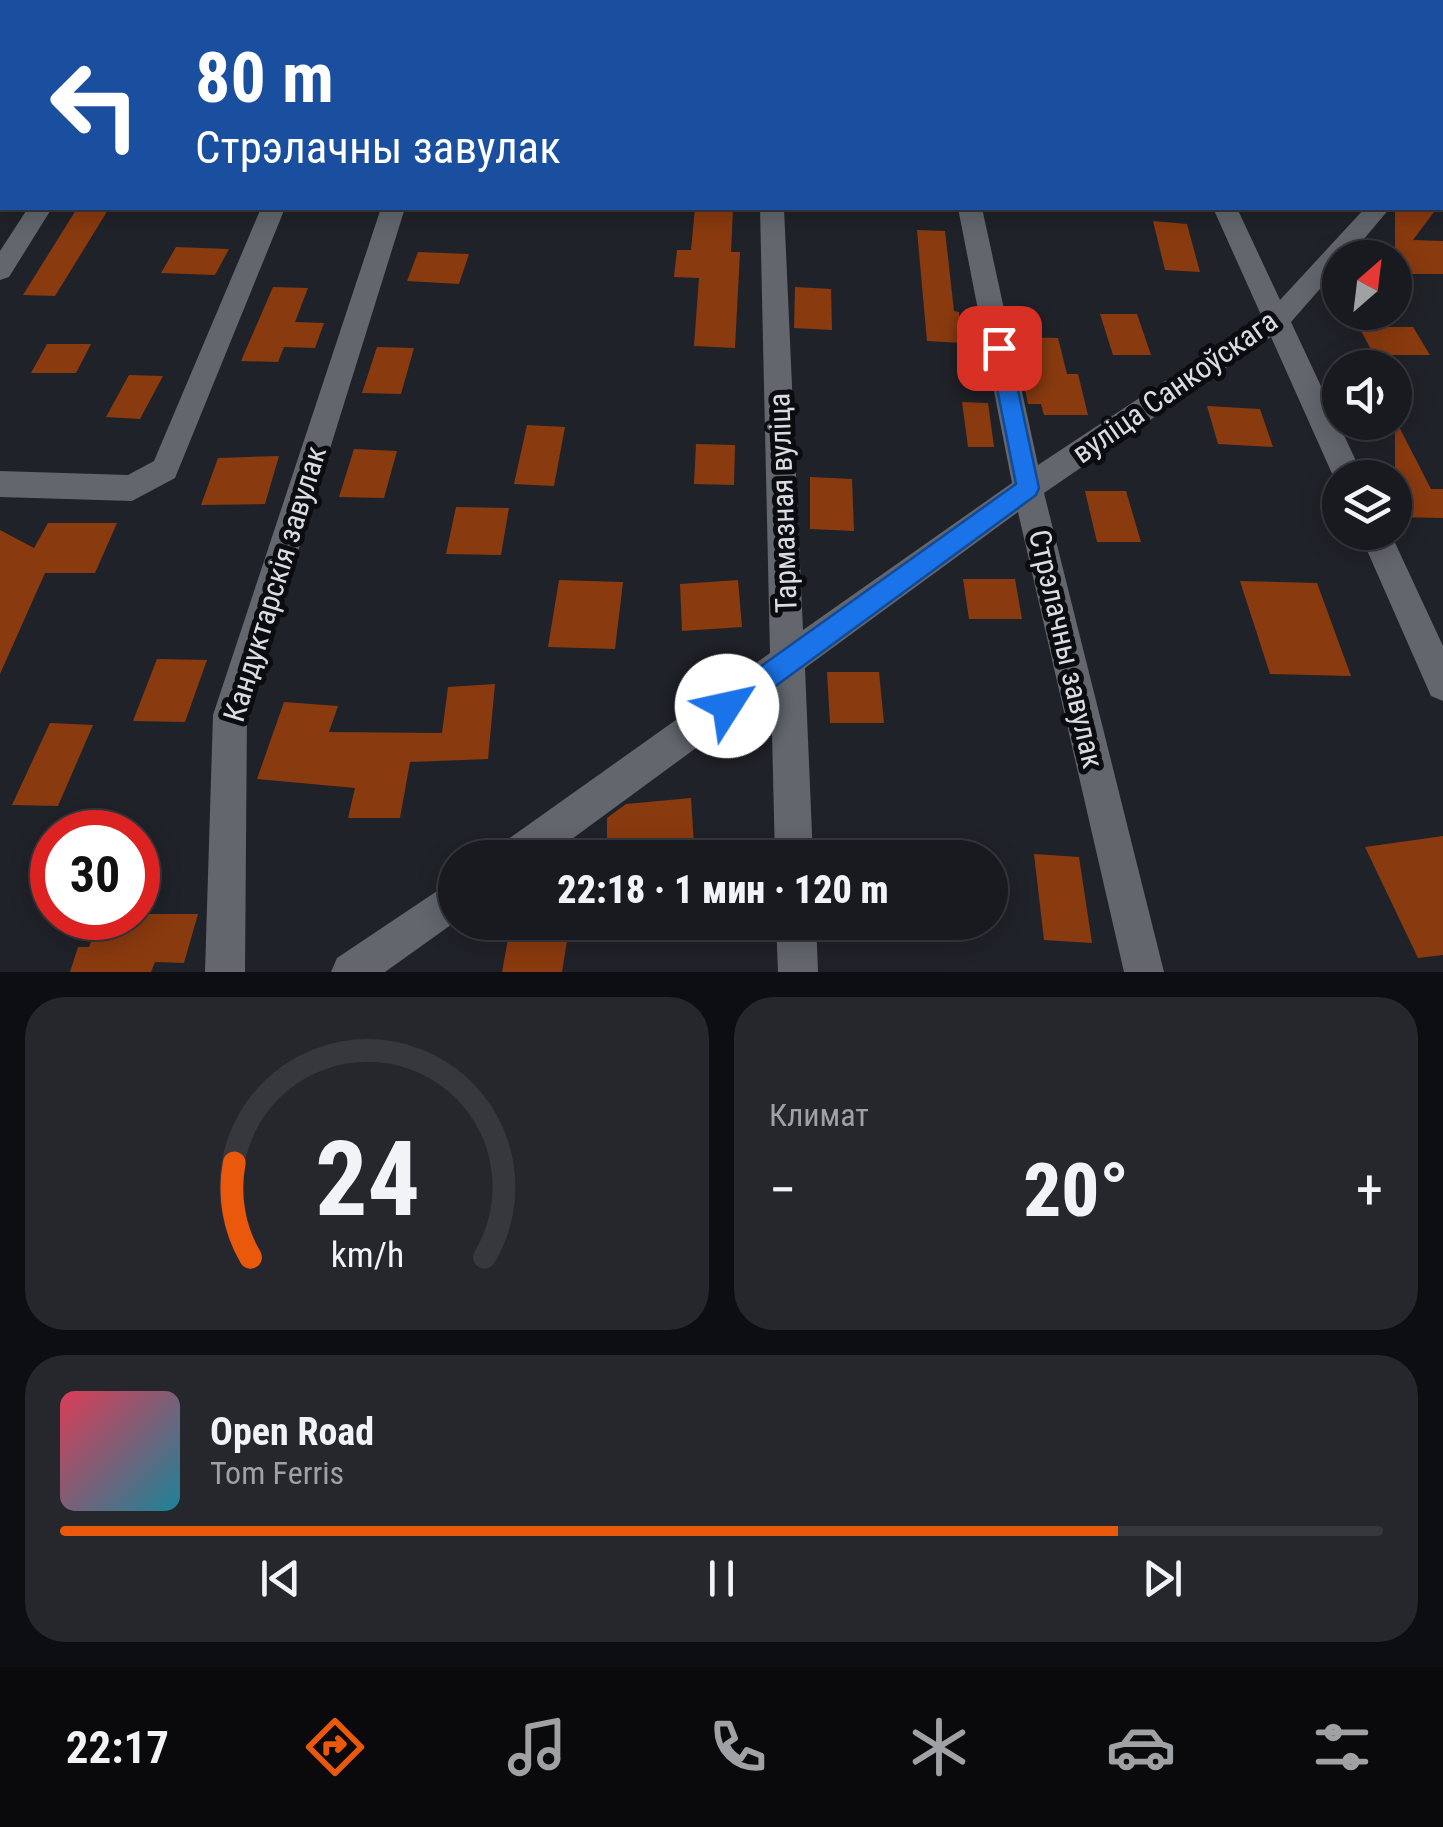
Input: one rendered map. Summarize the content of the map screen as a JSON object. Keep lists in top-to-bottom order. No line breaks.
{"streets":{"street":["вуліца Санкоўскага","Тармазная вуліца","Кандуктарскія завулак","Стрэлачны завулак"]},"crossings":[["вуліца Санкоўскага","Тармазная вуліца"],["вуліца Санкоўскага","Стрэлачны завулак"]],"north":"top right","page":{"turn":["80 m","Стрэлачны завулак"],"limit":"30","trip":"22:18 · 1 мин · 120 m","tile":"Климат","heat":["−","20°","+"],"song":["Open Road","Tom Ferris"],"tabs":"22:17","gauge":["24","km/h"]}}
